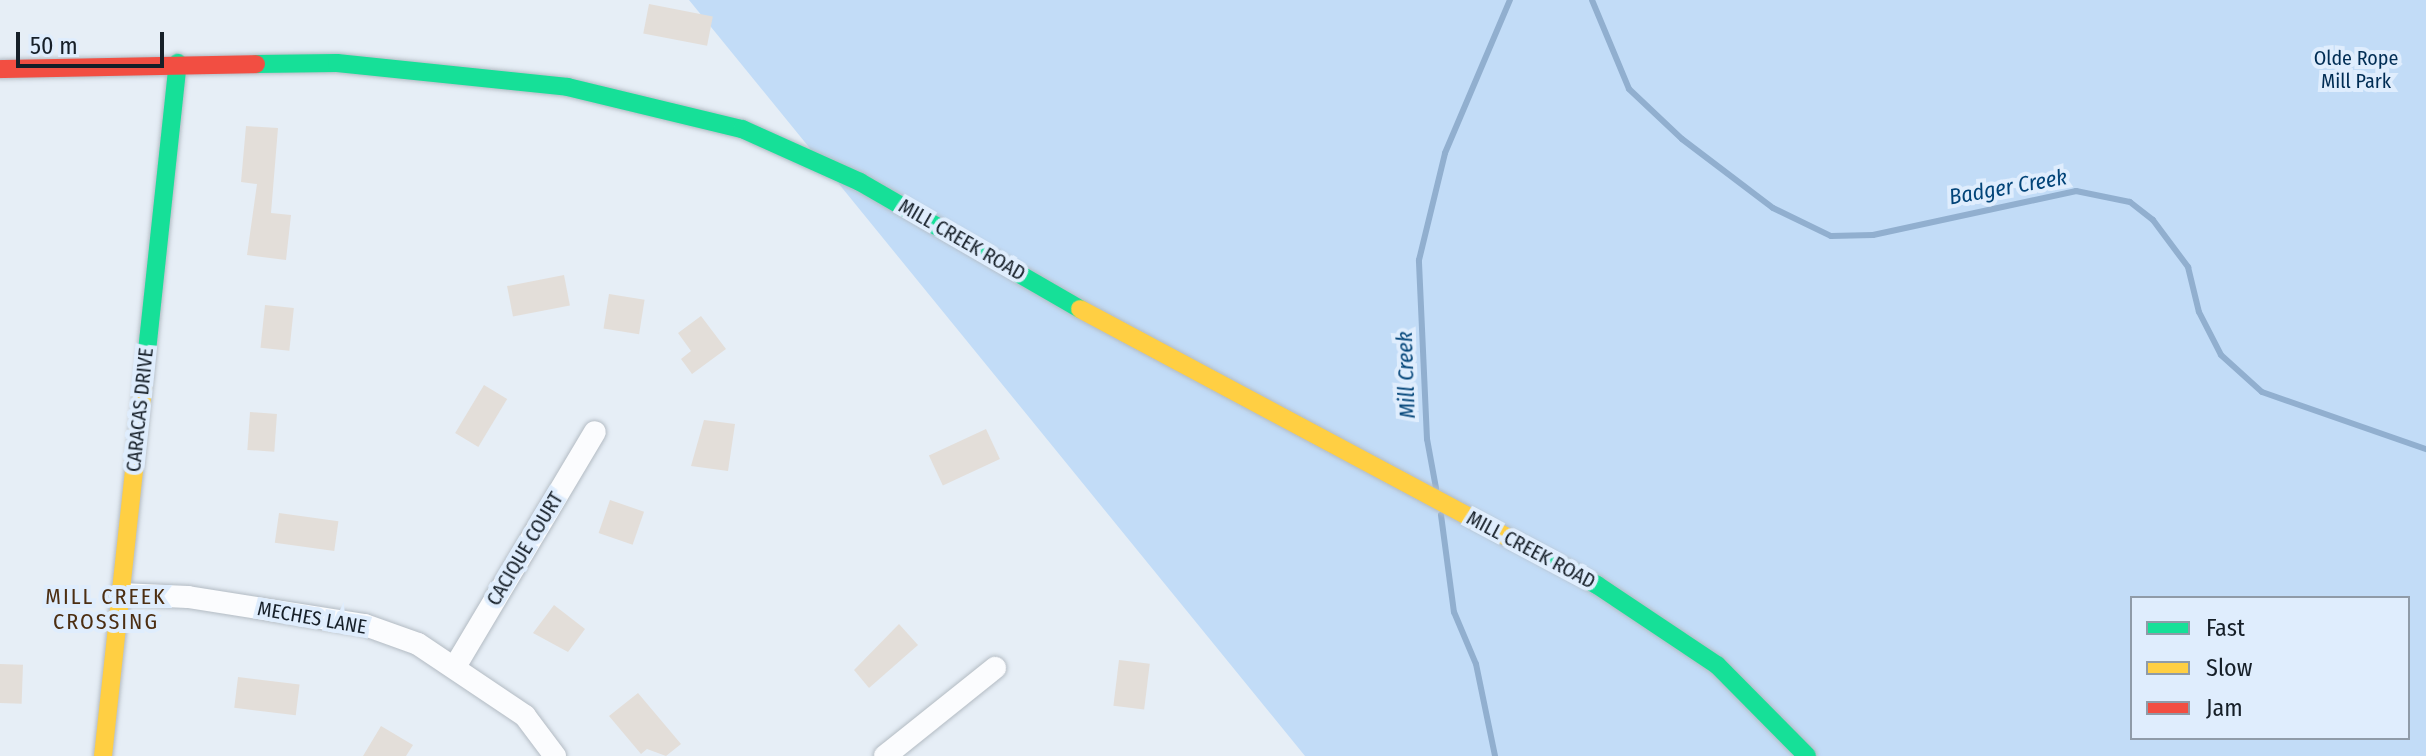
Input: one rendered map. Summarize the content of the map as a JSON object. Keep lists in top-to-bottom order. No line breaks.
{"streets":{"street":["MILL CREEK ROAD","CARACAS DRIVE","CACIQUE COURT","MECHES LANE"]},"crossings":[["MILL CREEK ROAD","CARACAS DRIVE"],["CARACAS DRIVE","MECHES LANE"],["CACIQUE COURT","MECHES LANE"]],"districts":["MILL CREEK CROSSING"],"water":["Badger Creek","Mill Creek"],"parks":["Olde Rope Mill Park"],"legend":["Fast","Slow","Jam"],"scale_bar":"50 m"}
